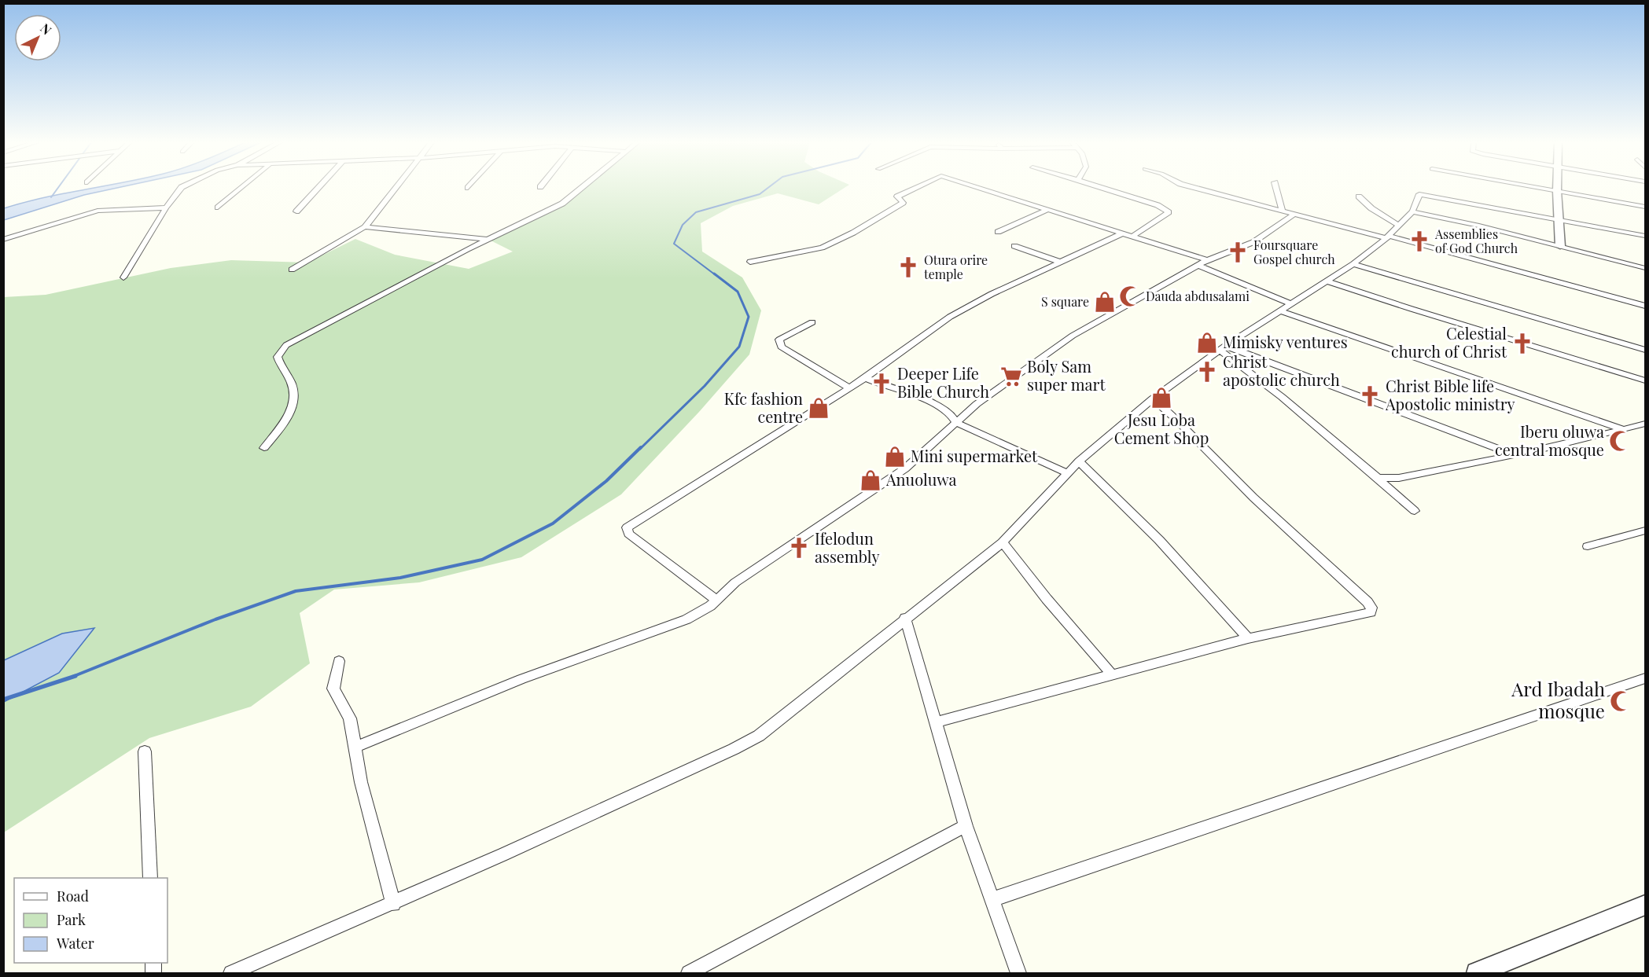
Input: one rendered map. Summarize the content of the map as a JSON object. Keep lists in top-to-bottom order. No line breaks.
{"places":{"church":["Assemblies of God Church","Foursquare Gospel church","Otura orire temple","Celestial church of Christ","Christ apostolic church","Deeper Life Bible Church","Christ Bible life Apostolic ministry","Ifelodun assembly"],"mosque":["Dauda abdusalami","Iberu oluwa central mosque","Ard Ibadah mosque"],"shop":["S square","Mimisky ventures","Jesu Loba Cement Shop","Kfc fashion centre","Mini supermarket","Anuoluwa"],"supermarket":["Boly Sam super mart"]},"legend":["Road","Park","Water"],"north":"top right"}
